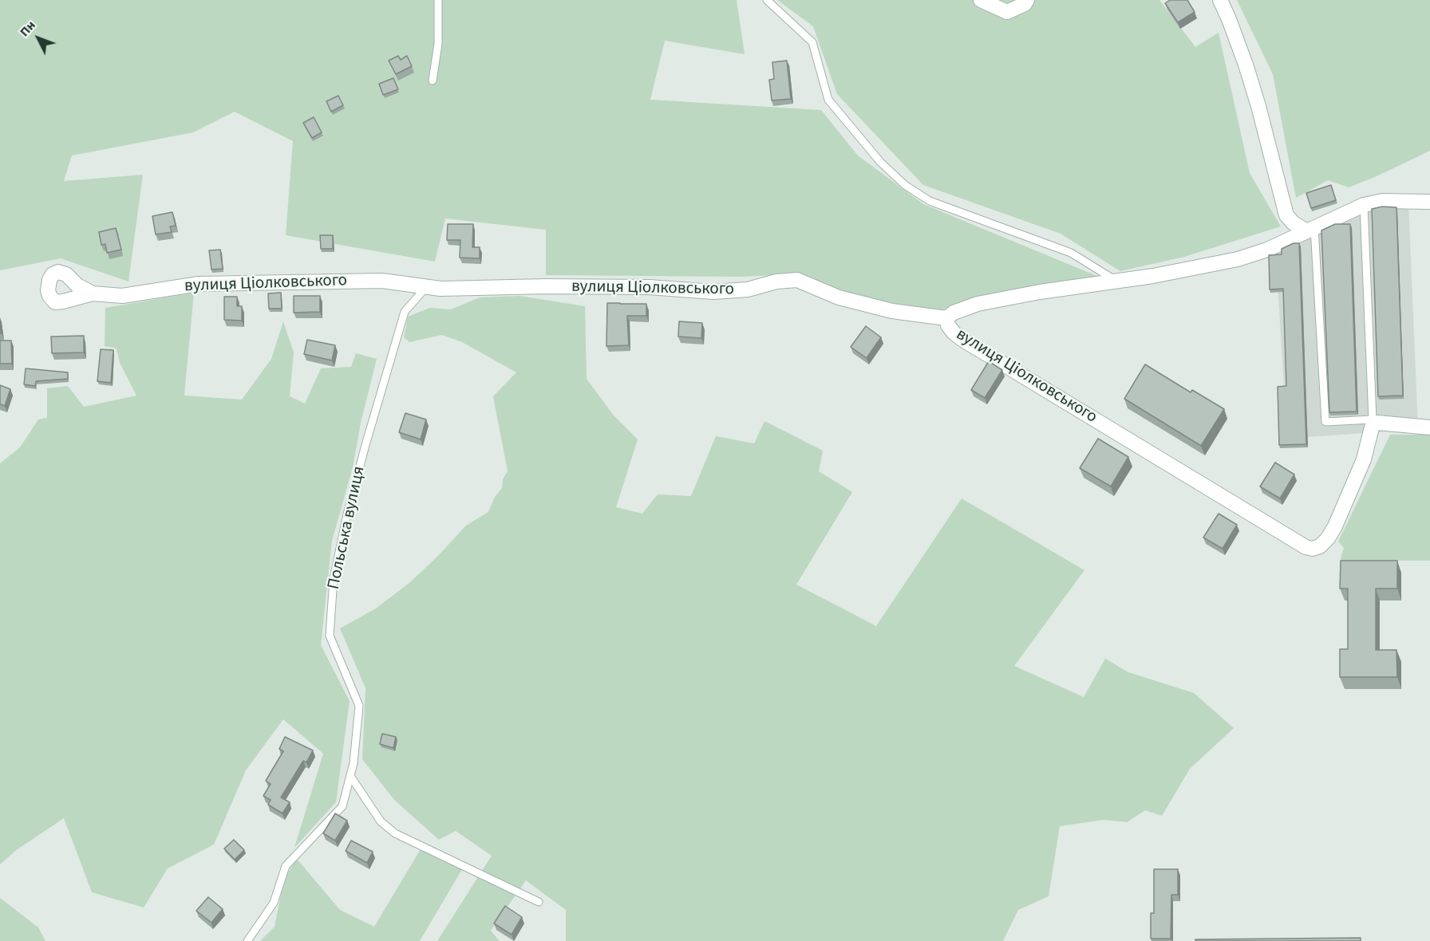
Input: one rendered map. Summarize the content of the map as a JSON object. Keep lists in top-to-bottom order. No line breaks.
{"streets":{"street":["вулиця Ціолковського"],"lane":["Польська вулиця"]},"crossings":[["вулиця Ціолковського","Польська вулиця"]],"north":"top left"}
